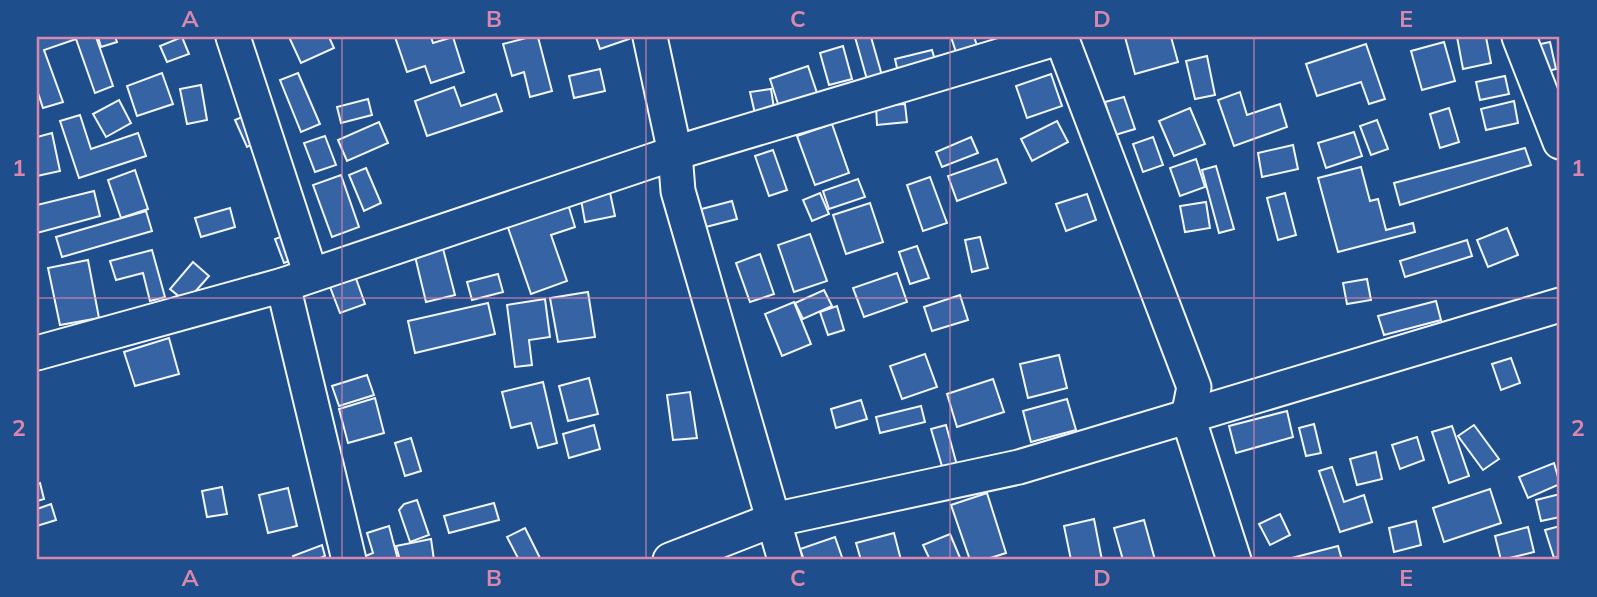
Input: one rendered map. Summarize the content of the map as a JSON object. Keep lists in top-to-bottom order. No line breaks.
{"grid":{"columns":["A","B","C","D","E"],"rows":["1","2"]}}
